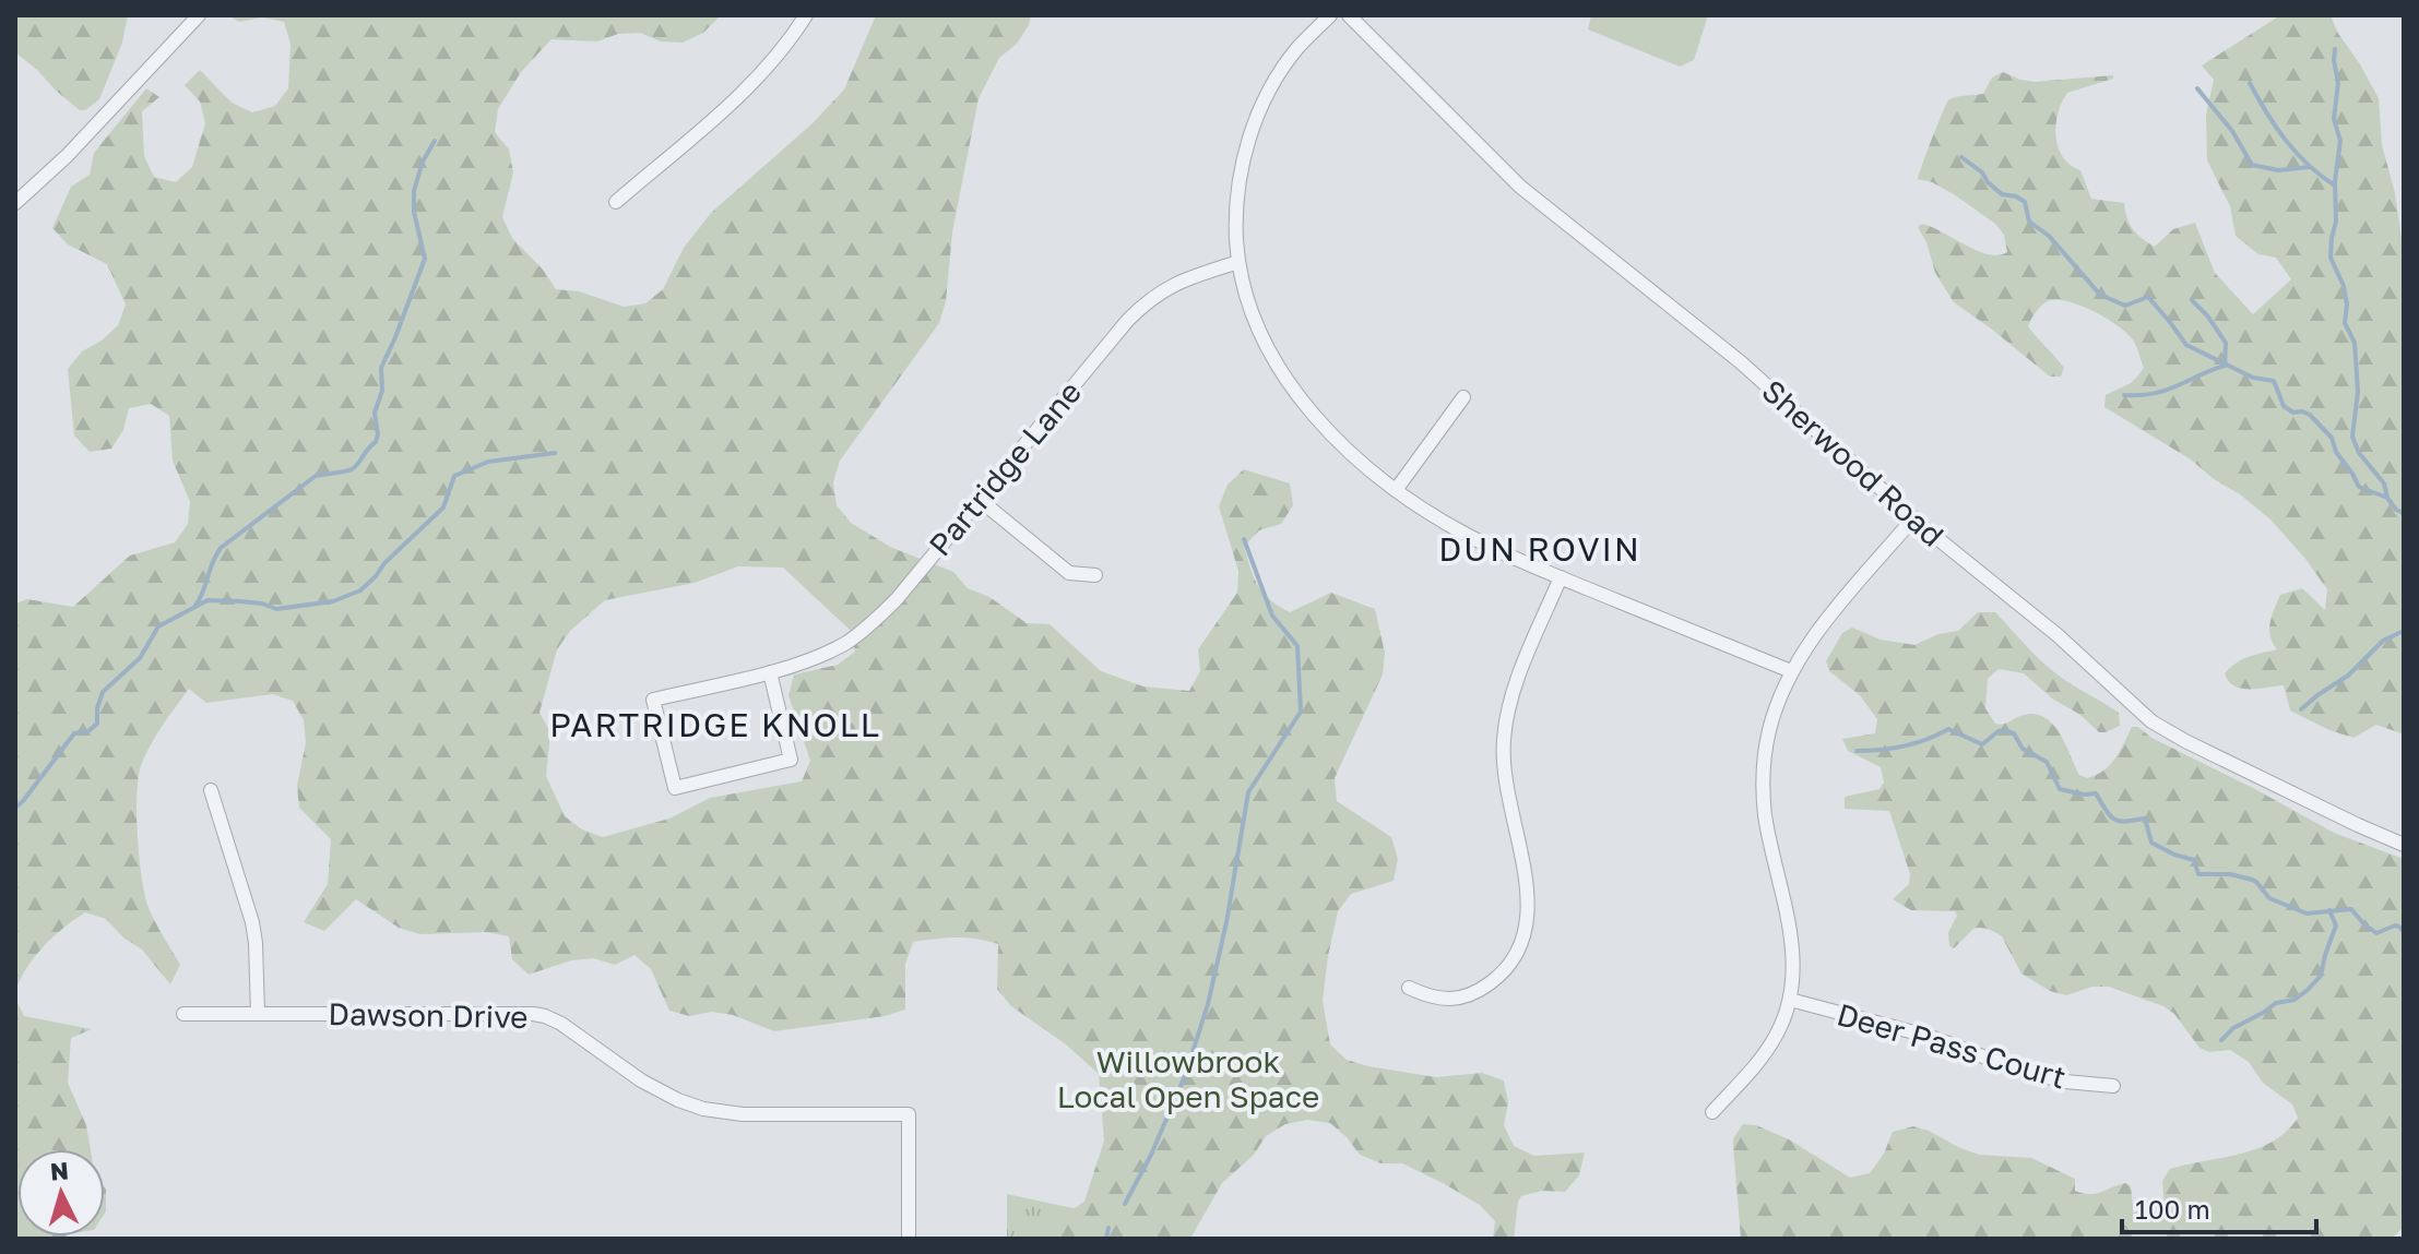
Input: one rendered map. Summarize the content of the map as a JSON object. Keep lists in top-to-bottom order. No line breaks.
{"streets":{"street":["Sherwood Road","Partridge Lane","Dawson Drive","Deer Pass Court"]},"districts":["DUN ROVIN","PARTRIDGE KNOLL"],"parks":["Willowbrook Local Open Space"],"scale_bar":"100 m","north":"top"}
